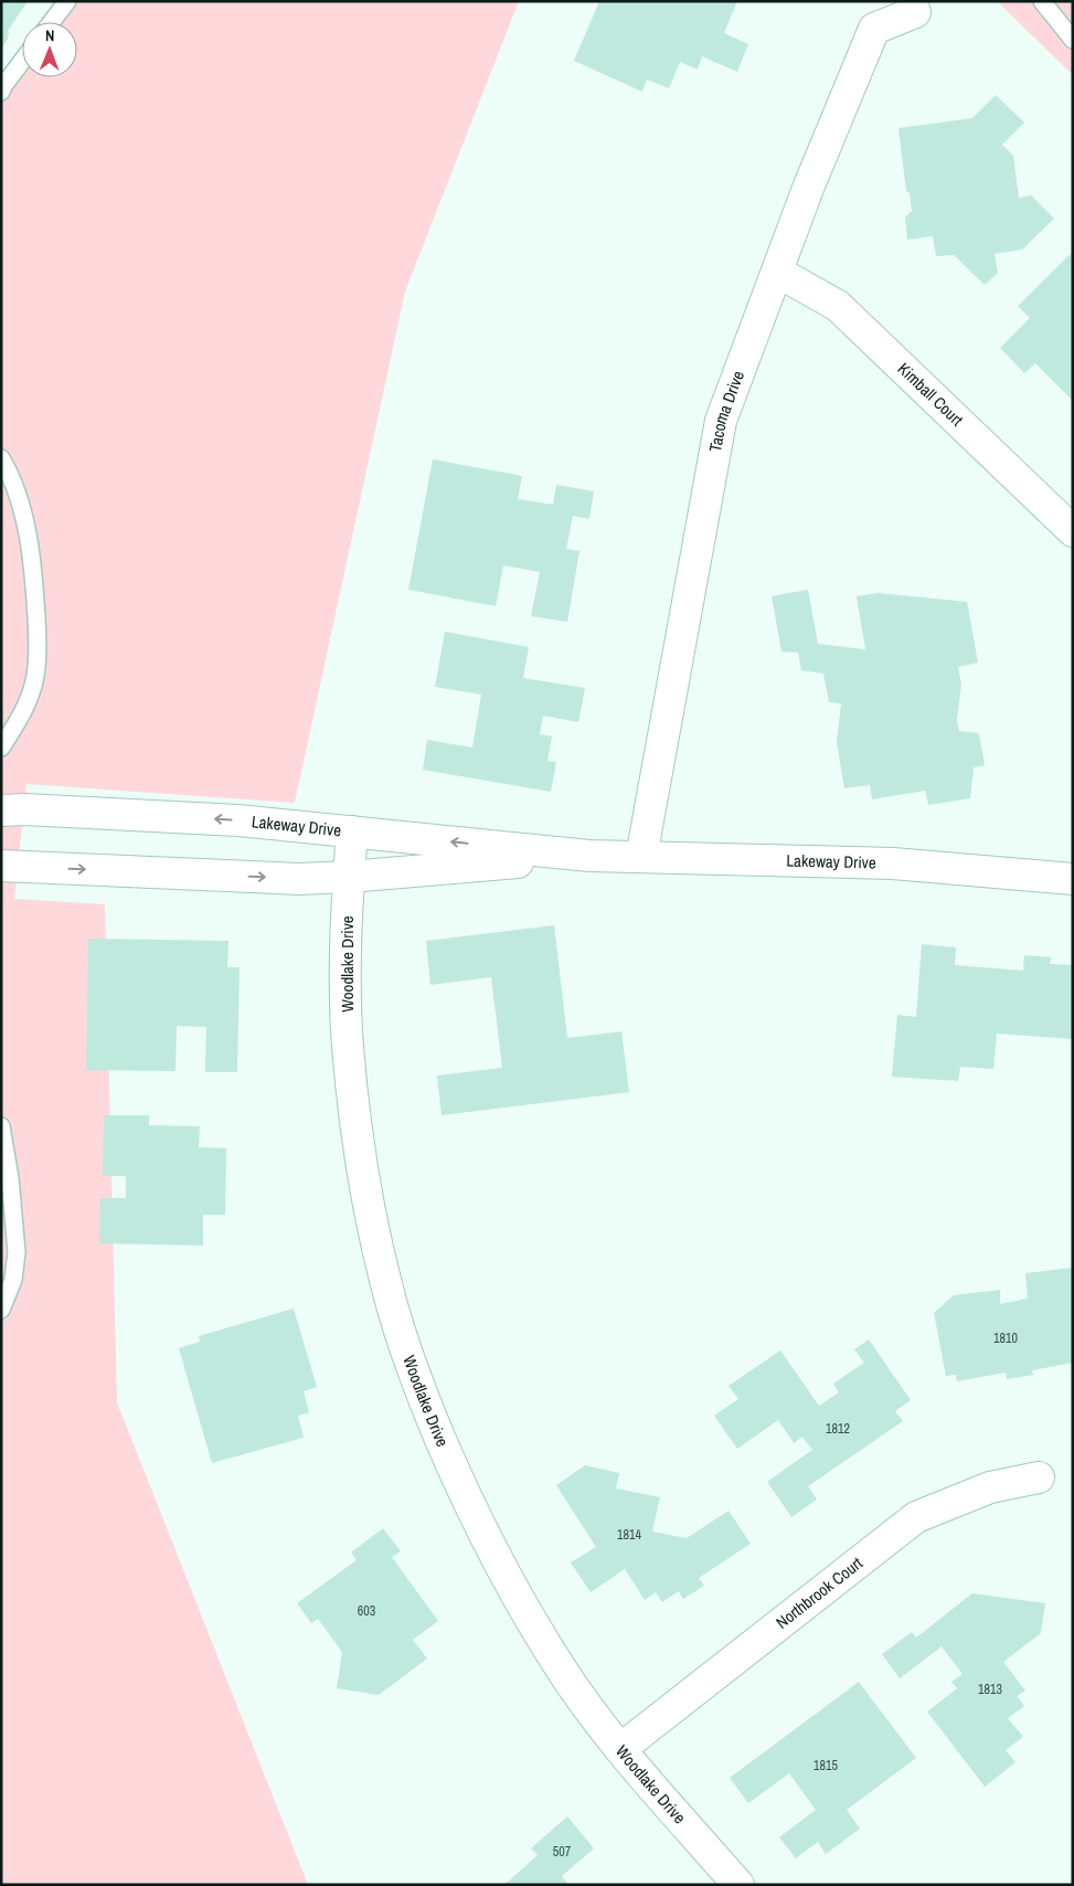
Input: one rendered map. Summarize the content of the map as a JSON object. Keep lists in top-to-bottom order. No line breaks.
{"streets":{"street":["Kimball Court","Tacoma Drive","Lakeway Drive","Woodlake Drive","Northbrook Court"]},"crossings":[["Kimball Court","Tacoma Drive"],["Tacoma Drive","Lakeway Drive"],["Lakeway Drive","Woodlake Drive"],["Woodlake Drive","Northbrook Court"]],"house_numbers":["1810","1812","1814","603","1813","1815","507"],"north":"top"}
